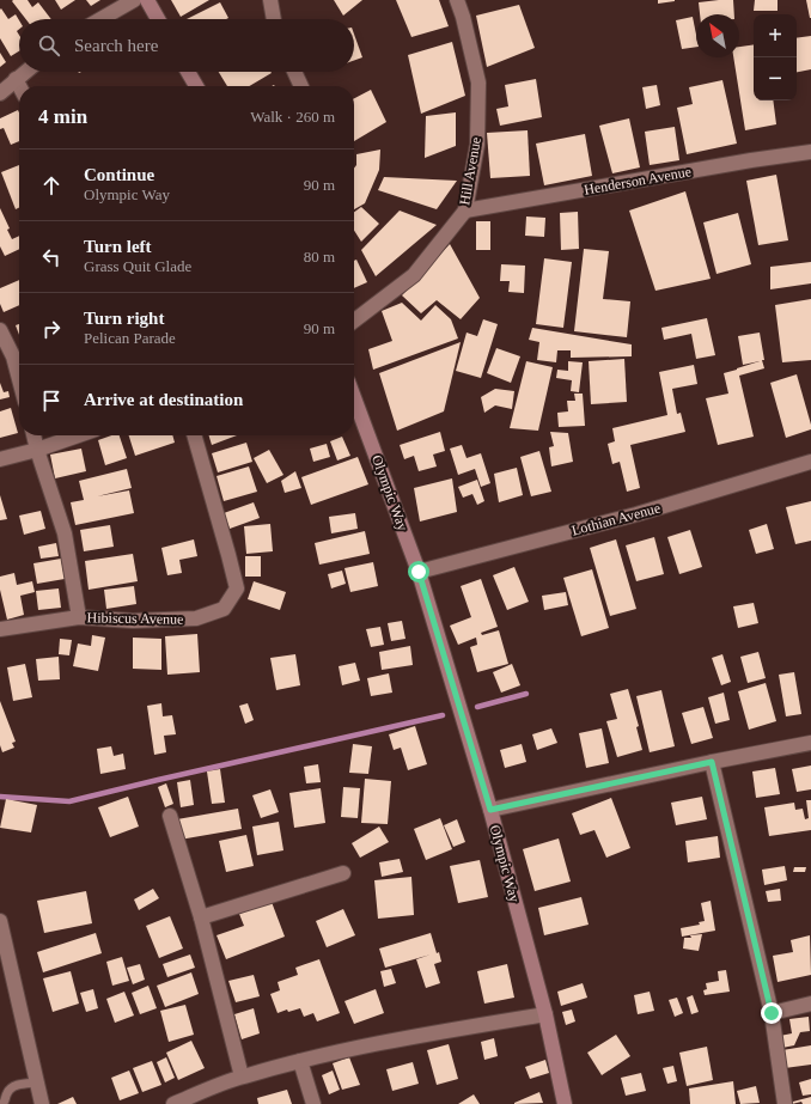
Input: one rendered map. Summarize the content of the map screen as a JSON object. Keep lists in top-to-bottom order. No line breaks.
{"streets":{"street":["Hill Avenue","Henderson Avenue","Olympic Way","Lothian Avenue","Hibiscus Avenue"]},"crossings":[["Hill Avenue","Henderson Avenue"],["Olympic Way","Lothian Avenue"]],"north":"top left","page":{"map_buttons":["+","−"],"search":"Search here","heading":["4 min","Walk · 260 m"],"list":[["Continue","Olympic Way","90 m"],["Turn left","Grass Quit Glade","80 m"],["Turn right","Pelican Parade","90 m"],"Arrive at destination"]}}
